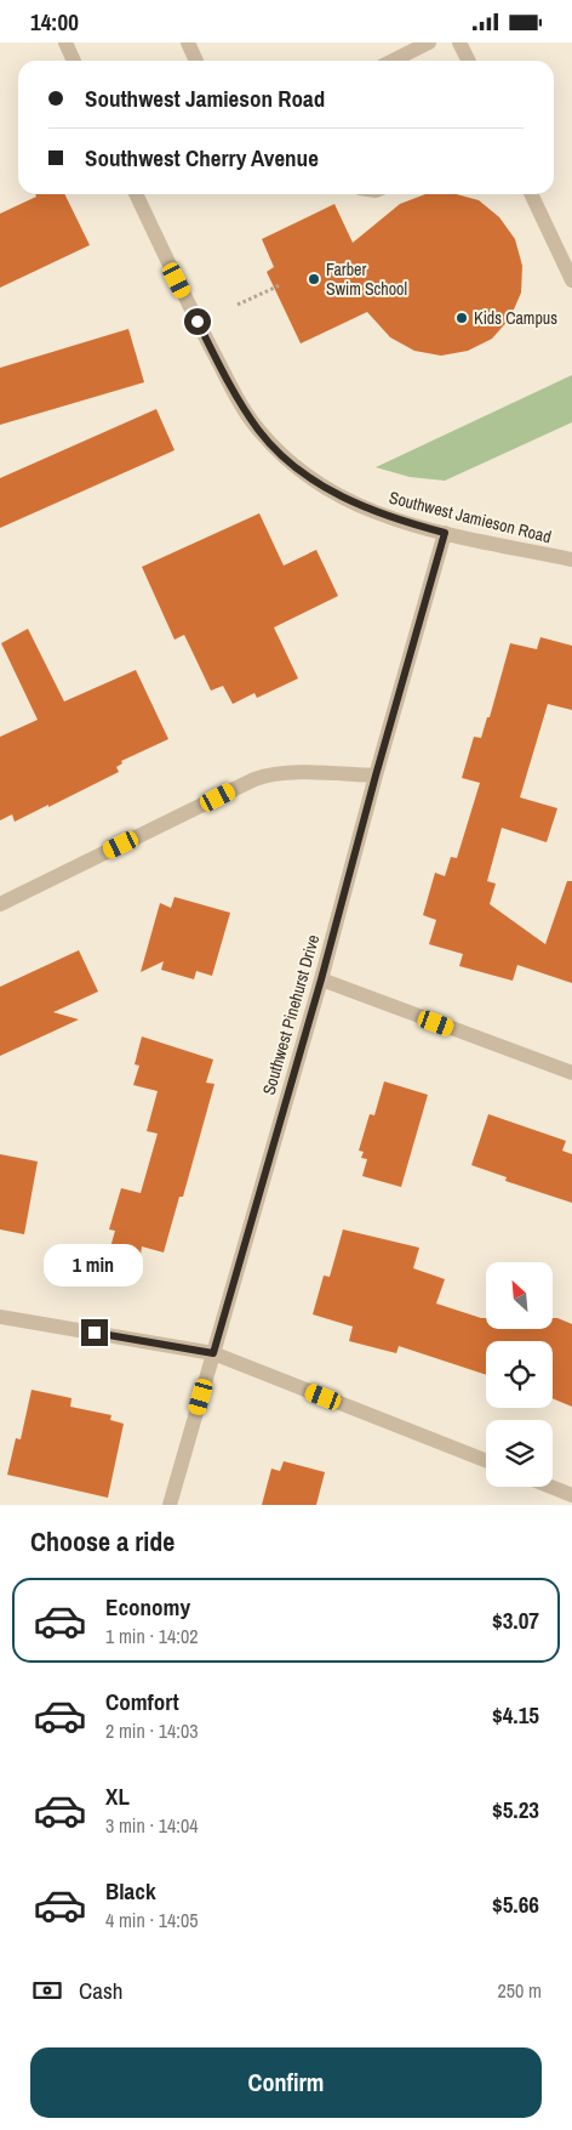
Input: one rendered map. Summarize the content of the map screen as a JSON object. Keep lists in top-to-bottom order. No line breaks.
{"streets":{"street":["Southwest Jamieson Road","Southwest Pinehurst Drive"]},"crossings":[["Southwest Jamieson Road","Southwest Pinehurst Drive"]],"places":["Farber Swim School","Kids Campus"],"north":"top left","page":{"status":"14:00","banner":["Southwest Jamieson Road","Southwest Cherry Avenue"],"bubble":"1 min","heading":"Choose a ride","list":[{"name":"Economy","note":"1 min · 14:02","value":"$3.07"},{"name":"Comfort","note":"2 min · 14:03","value":"$4.15"},{"name":"XL","note":"3 min · 14:04","value":"$5.23"},{"name":"Black","note":"4 min · 14:05","value":"$5.66"}],"pay":["Cash","250 m"],"buttons":"Confirm"}}
